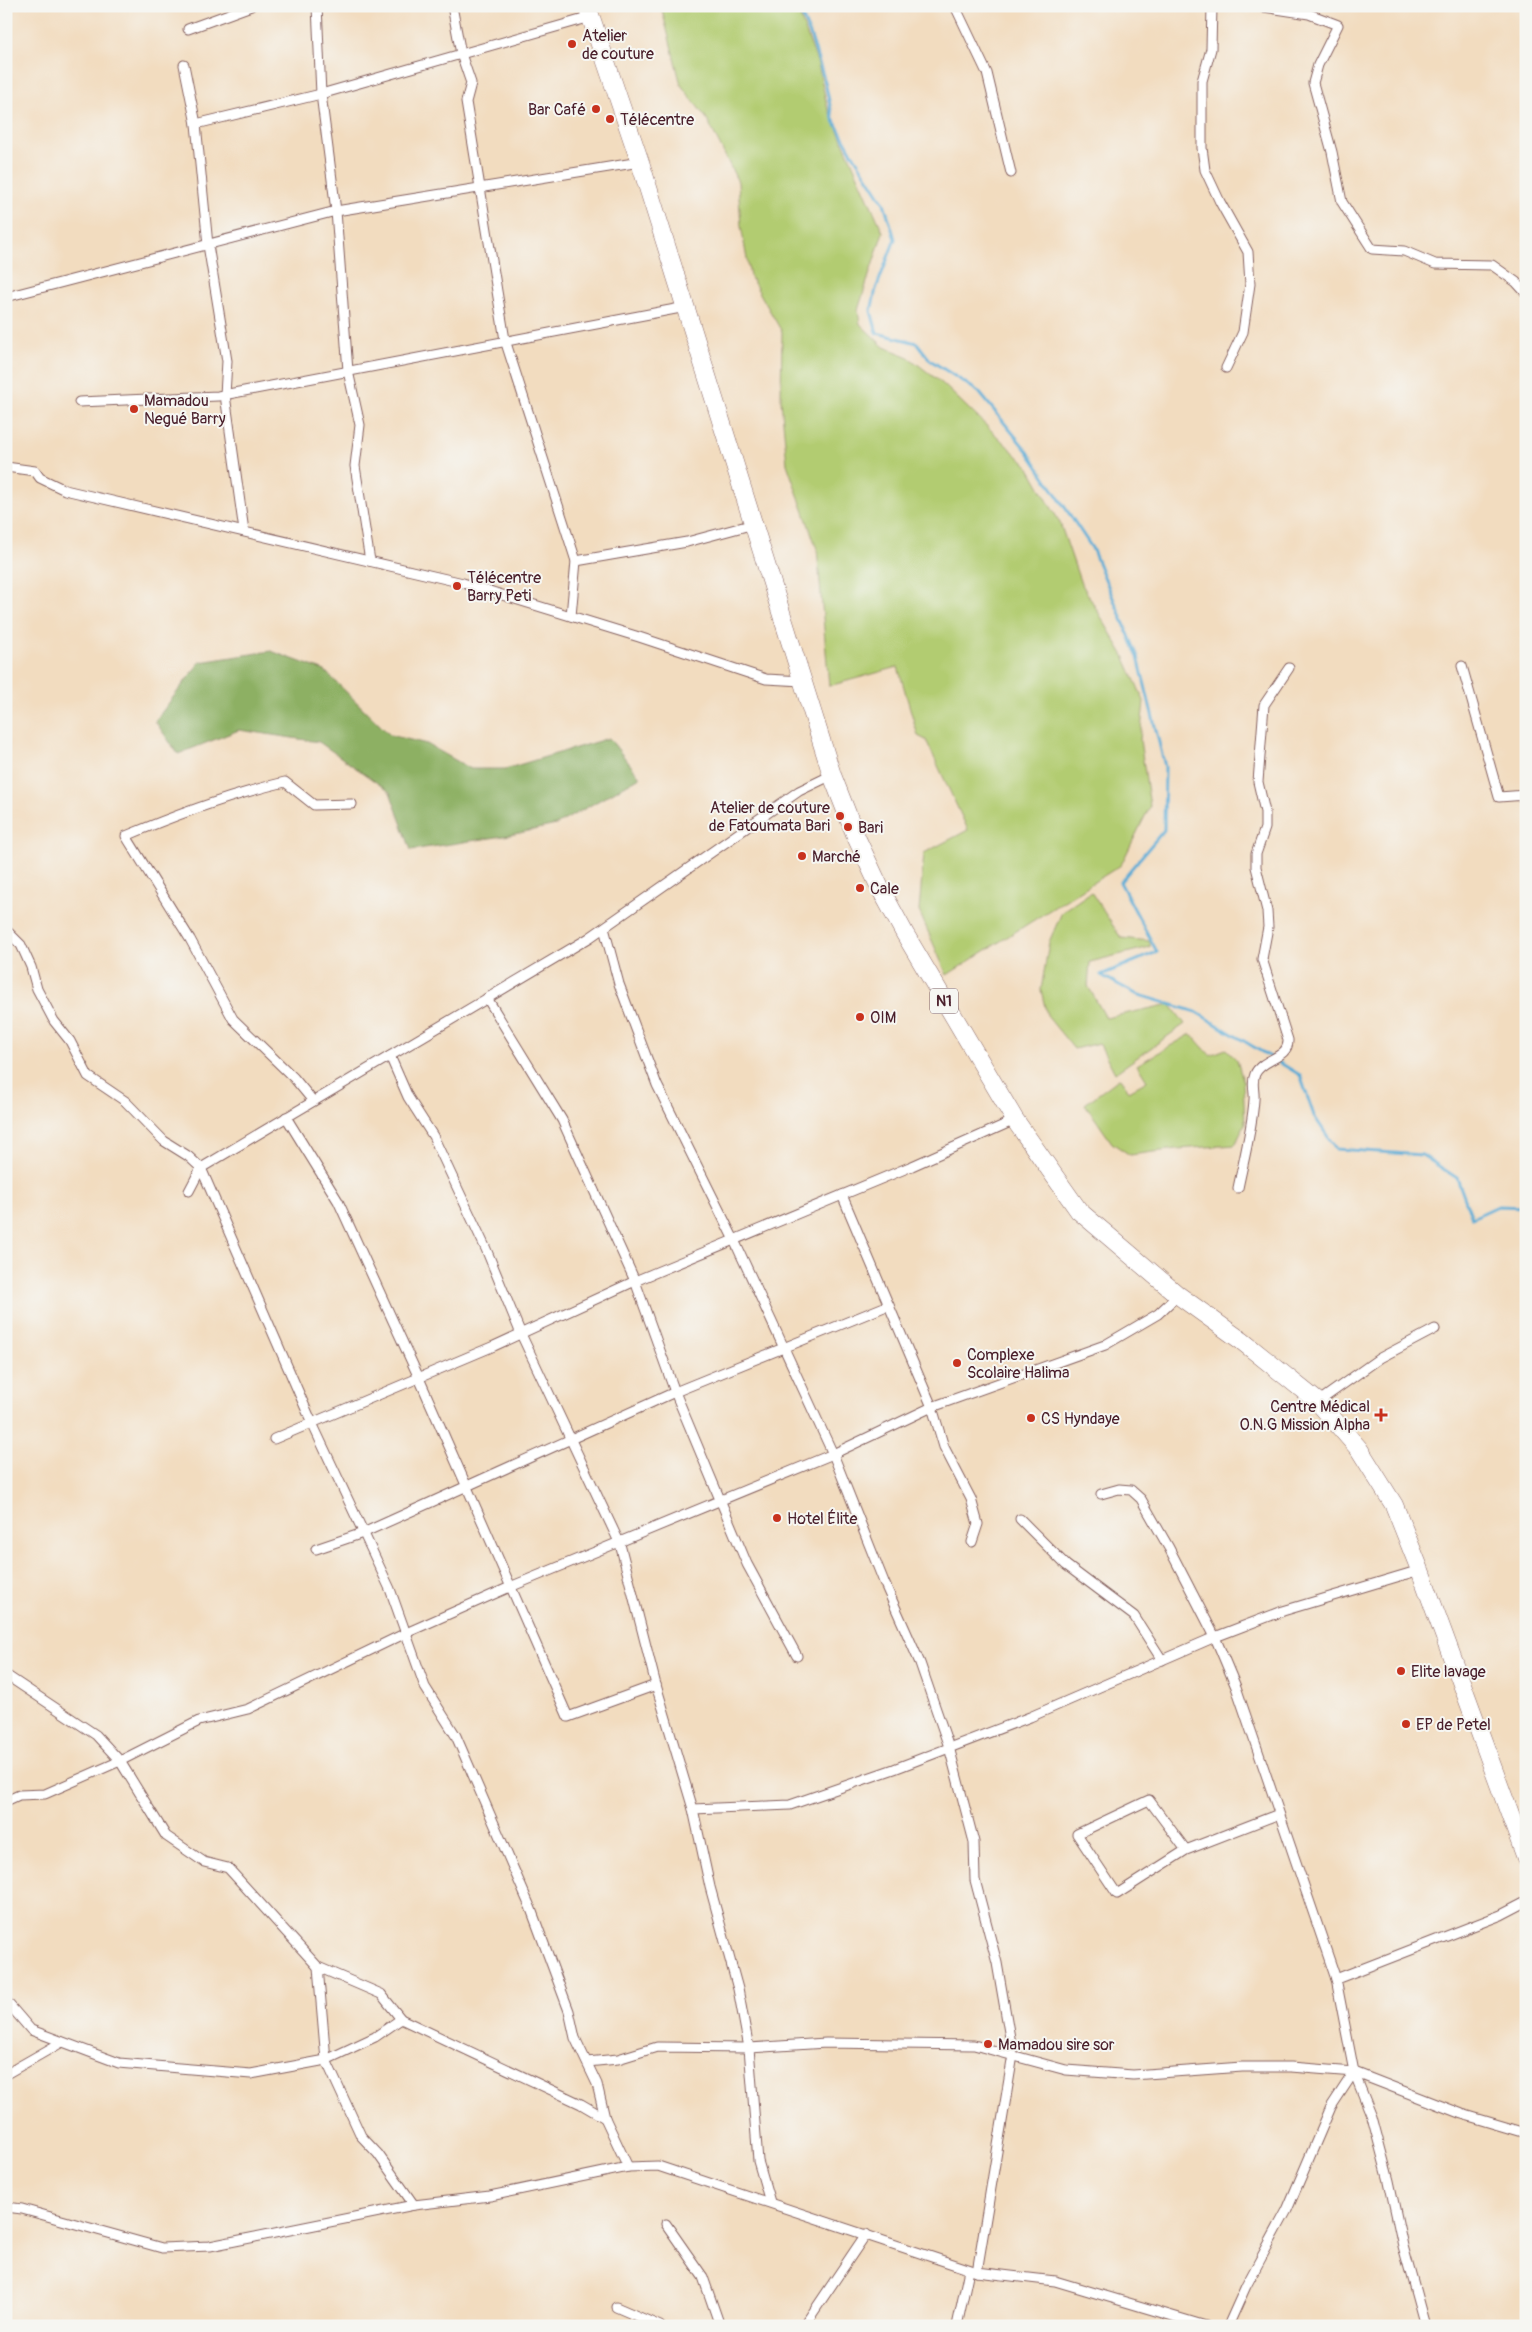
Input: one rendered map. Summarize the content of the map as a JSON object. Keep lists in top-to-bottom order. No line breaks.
{"streets":{"highway":["N1"]},"places":{"other":["Atelier de couture","Bar Café","Télécentre","Mamadou Negué Barry","Télécentre Barry Peti","Atelier de couture de Fatoumata Bari","Bari","Marché","Cale","OIM","Complexe Scolaire Halima","CS Hyndaye","Hotel Élite","Elite lavage","EP de Petel","Mamadou sire sor"],"health":["Centre Médical O.N.G Mission Alpha"]}}
